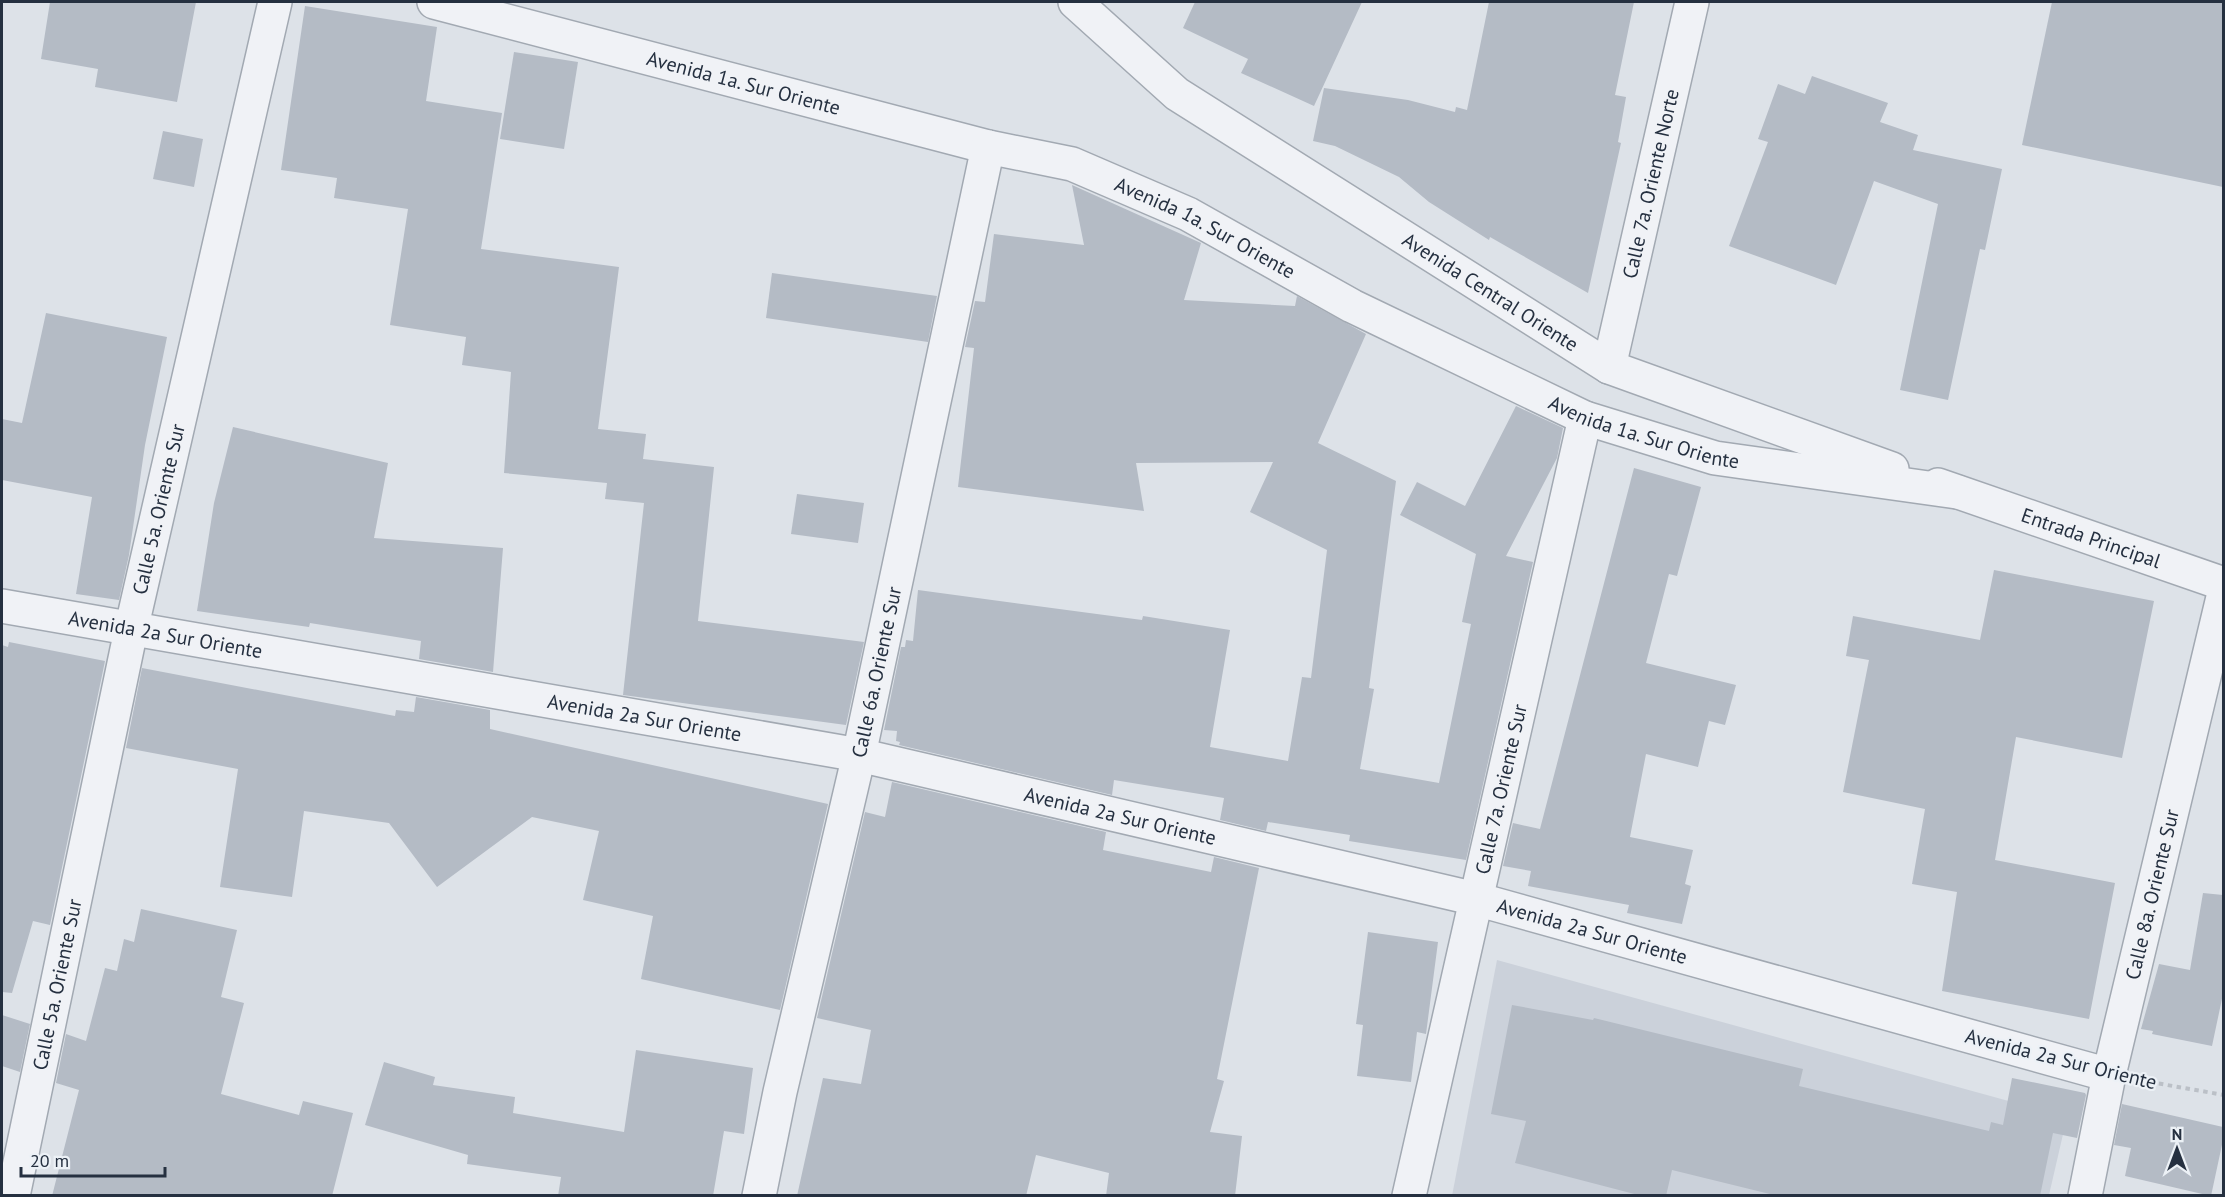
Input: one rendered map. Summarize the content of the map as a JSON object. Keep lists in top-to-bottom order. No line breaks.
{"streets":{"street":["Avenida 1a. Sur Oriente","Calle 7a. Oriente Norte","Avenida Central Oriente","Calle 5a. Oriente Sur","Entrada Principal","Avenida 2a Sur Oriente","Calle 6a. Oriente Sur","Calle 7a. Oriente Sur","Calle 8a. Oriente Sur"]},"crossings":[["Avenida 1a. Sur Oriente","Avenida Central Oriente"],["Avenida 1a. Sur Oriente","Entrada Principal"],["Avenida 1a. Sur Oriente","Calle 6a. Oriente Sur"],["Avenida 1a. Sur Oriente","Calle 7a. Oriente Sur"],["Calle 7a. Oriente Norte","Avenida Central Oriente"],["Avenida Central Oriente","Entrada Principal"],["Calle 5a. Oriente Sur","Avenida 2a Sur Oriente"],["Avenida 2a Sur Oriente","Calle 6a. Oriente Sur"],["Avenida 2a Sur Oriente","Calle 7a. Oriente Sur"],["Avenida 2a Sur Oriente","Calle 8a. Oriente Sur"]],"scale_bar":"20 m","north":"top"}
